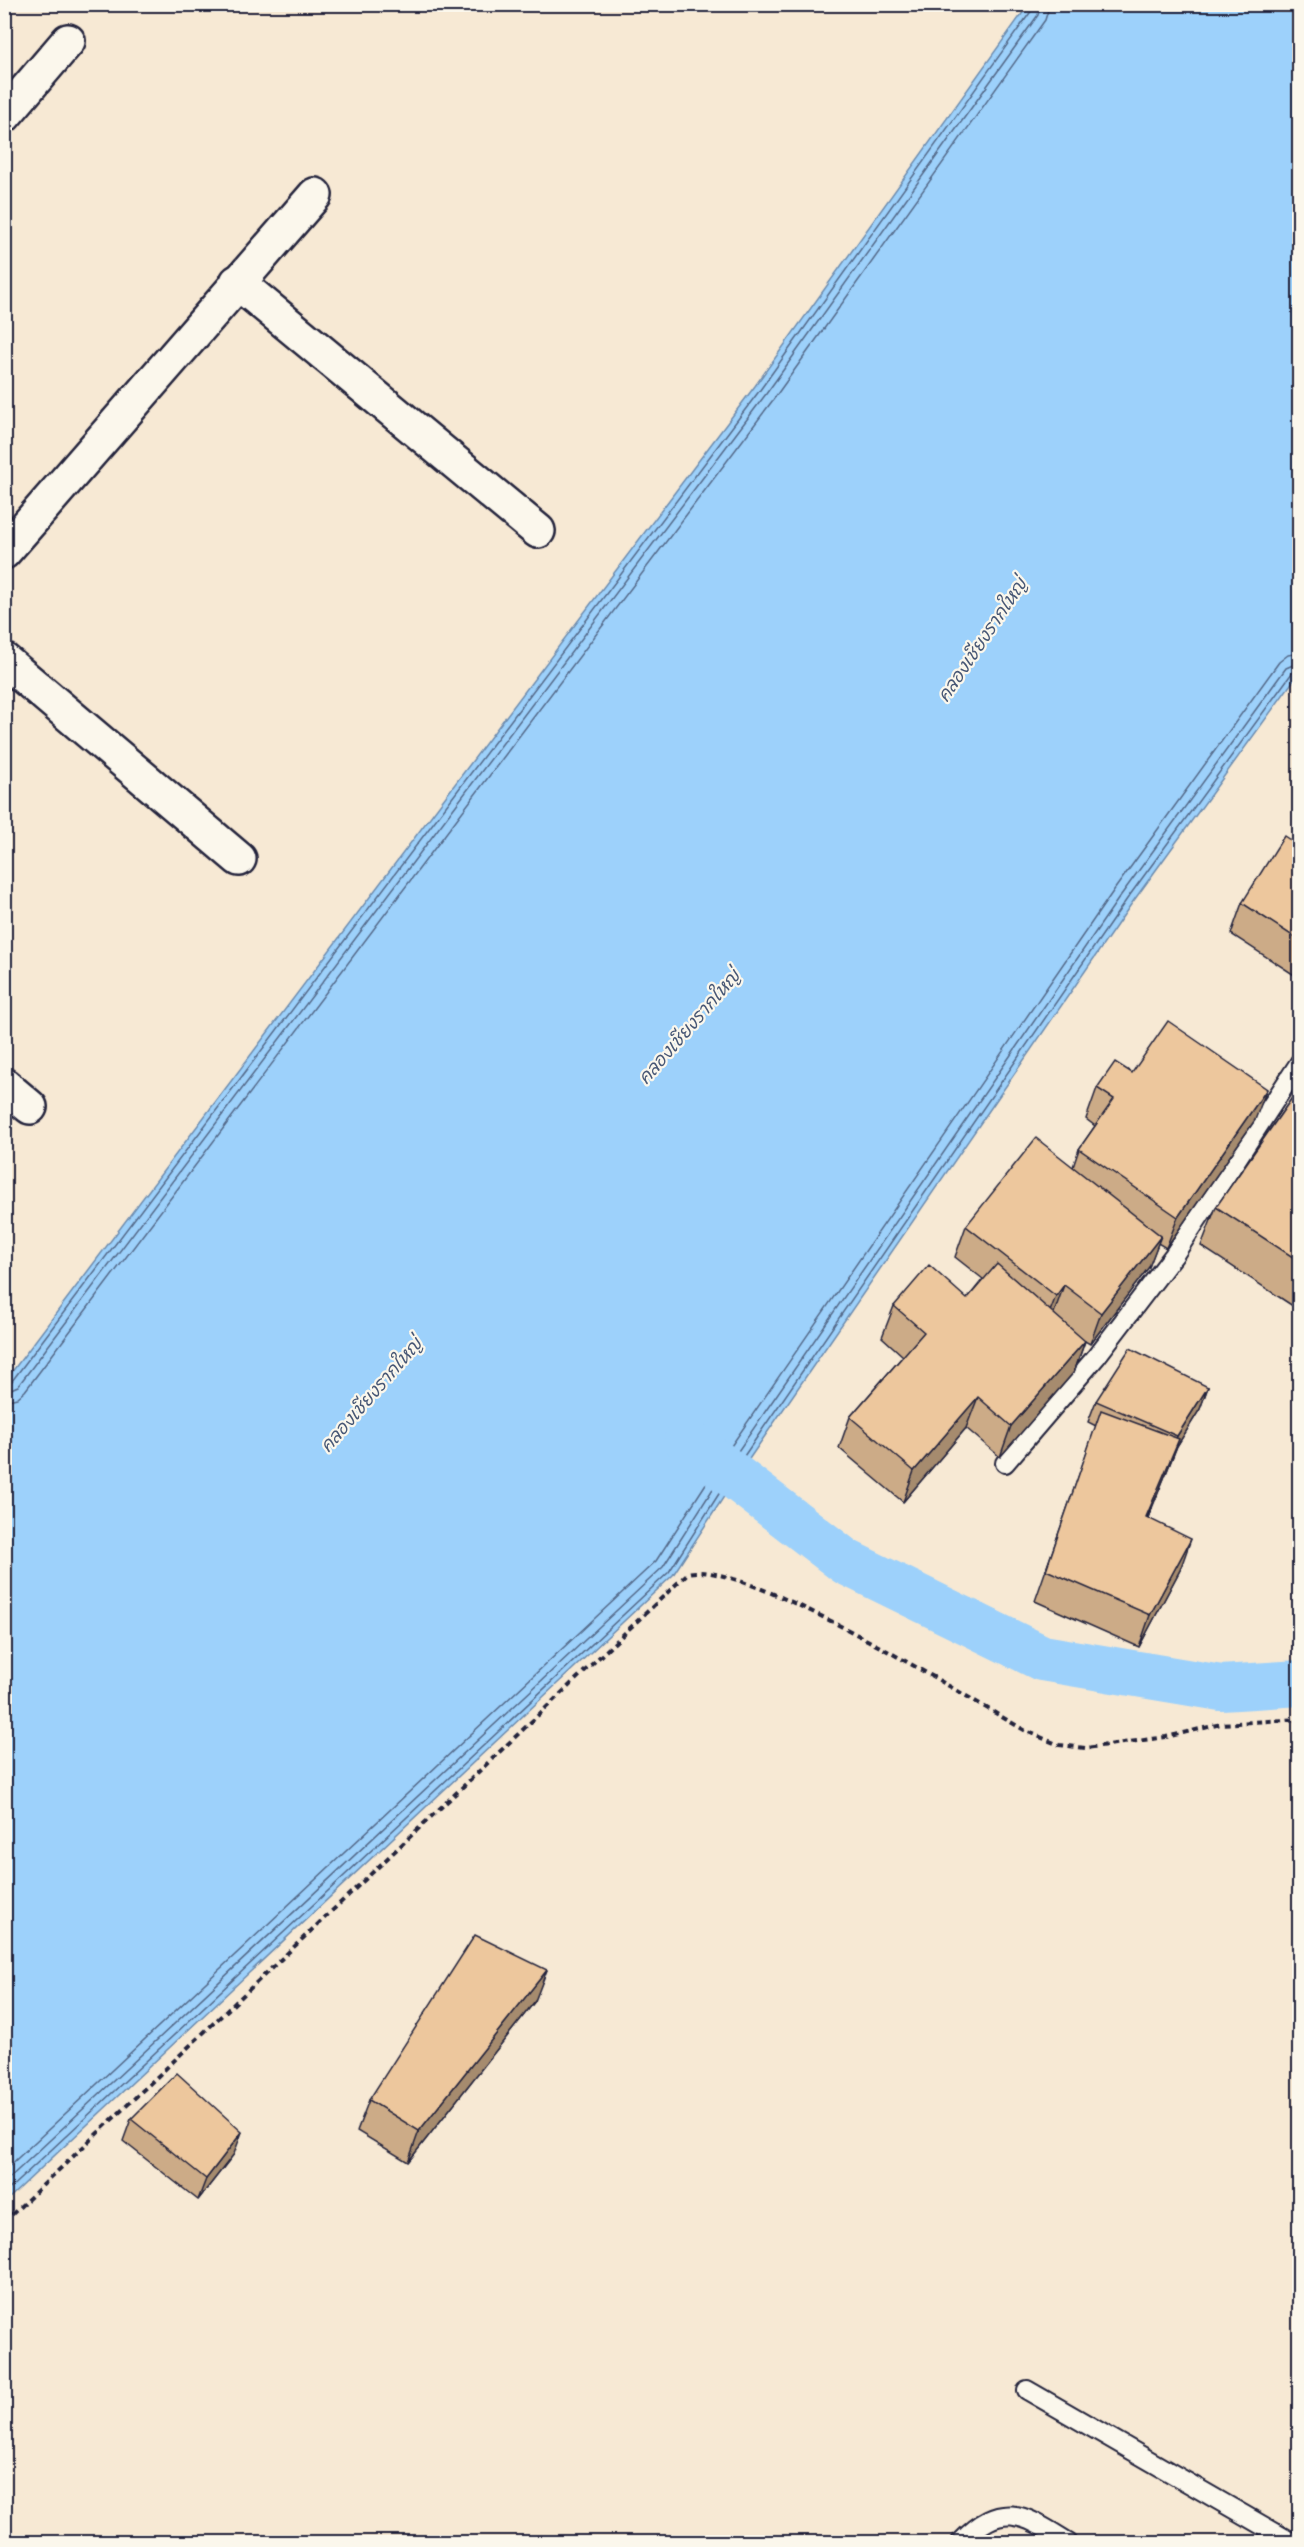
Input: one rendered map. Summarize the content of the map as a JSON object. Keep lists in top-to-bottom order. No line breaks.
{"water":["คลองเชียงรากใหญ่"]}
